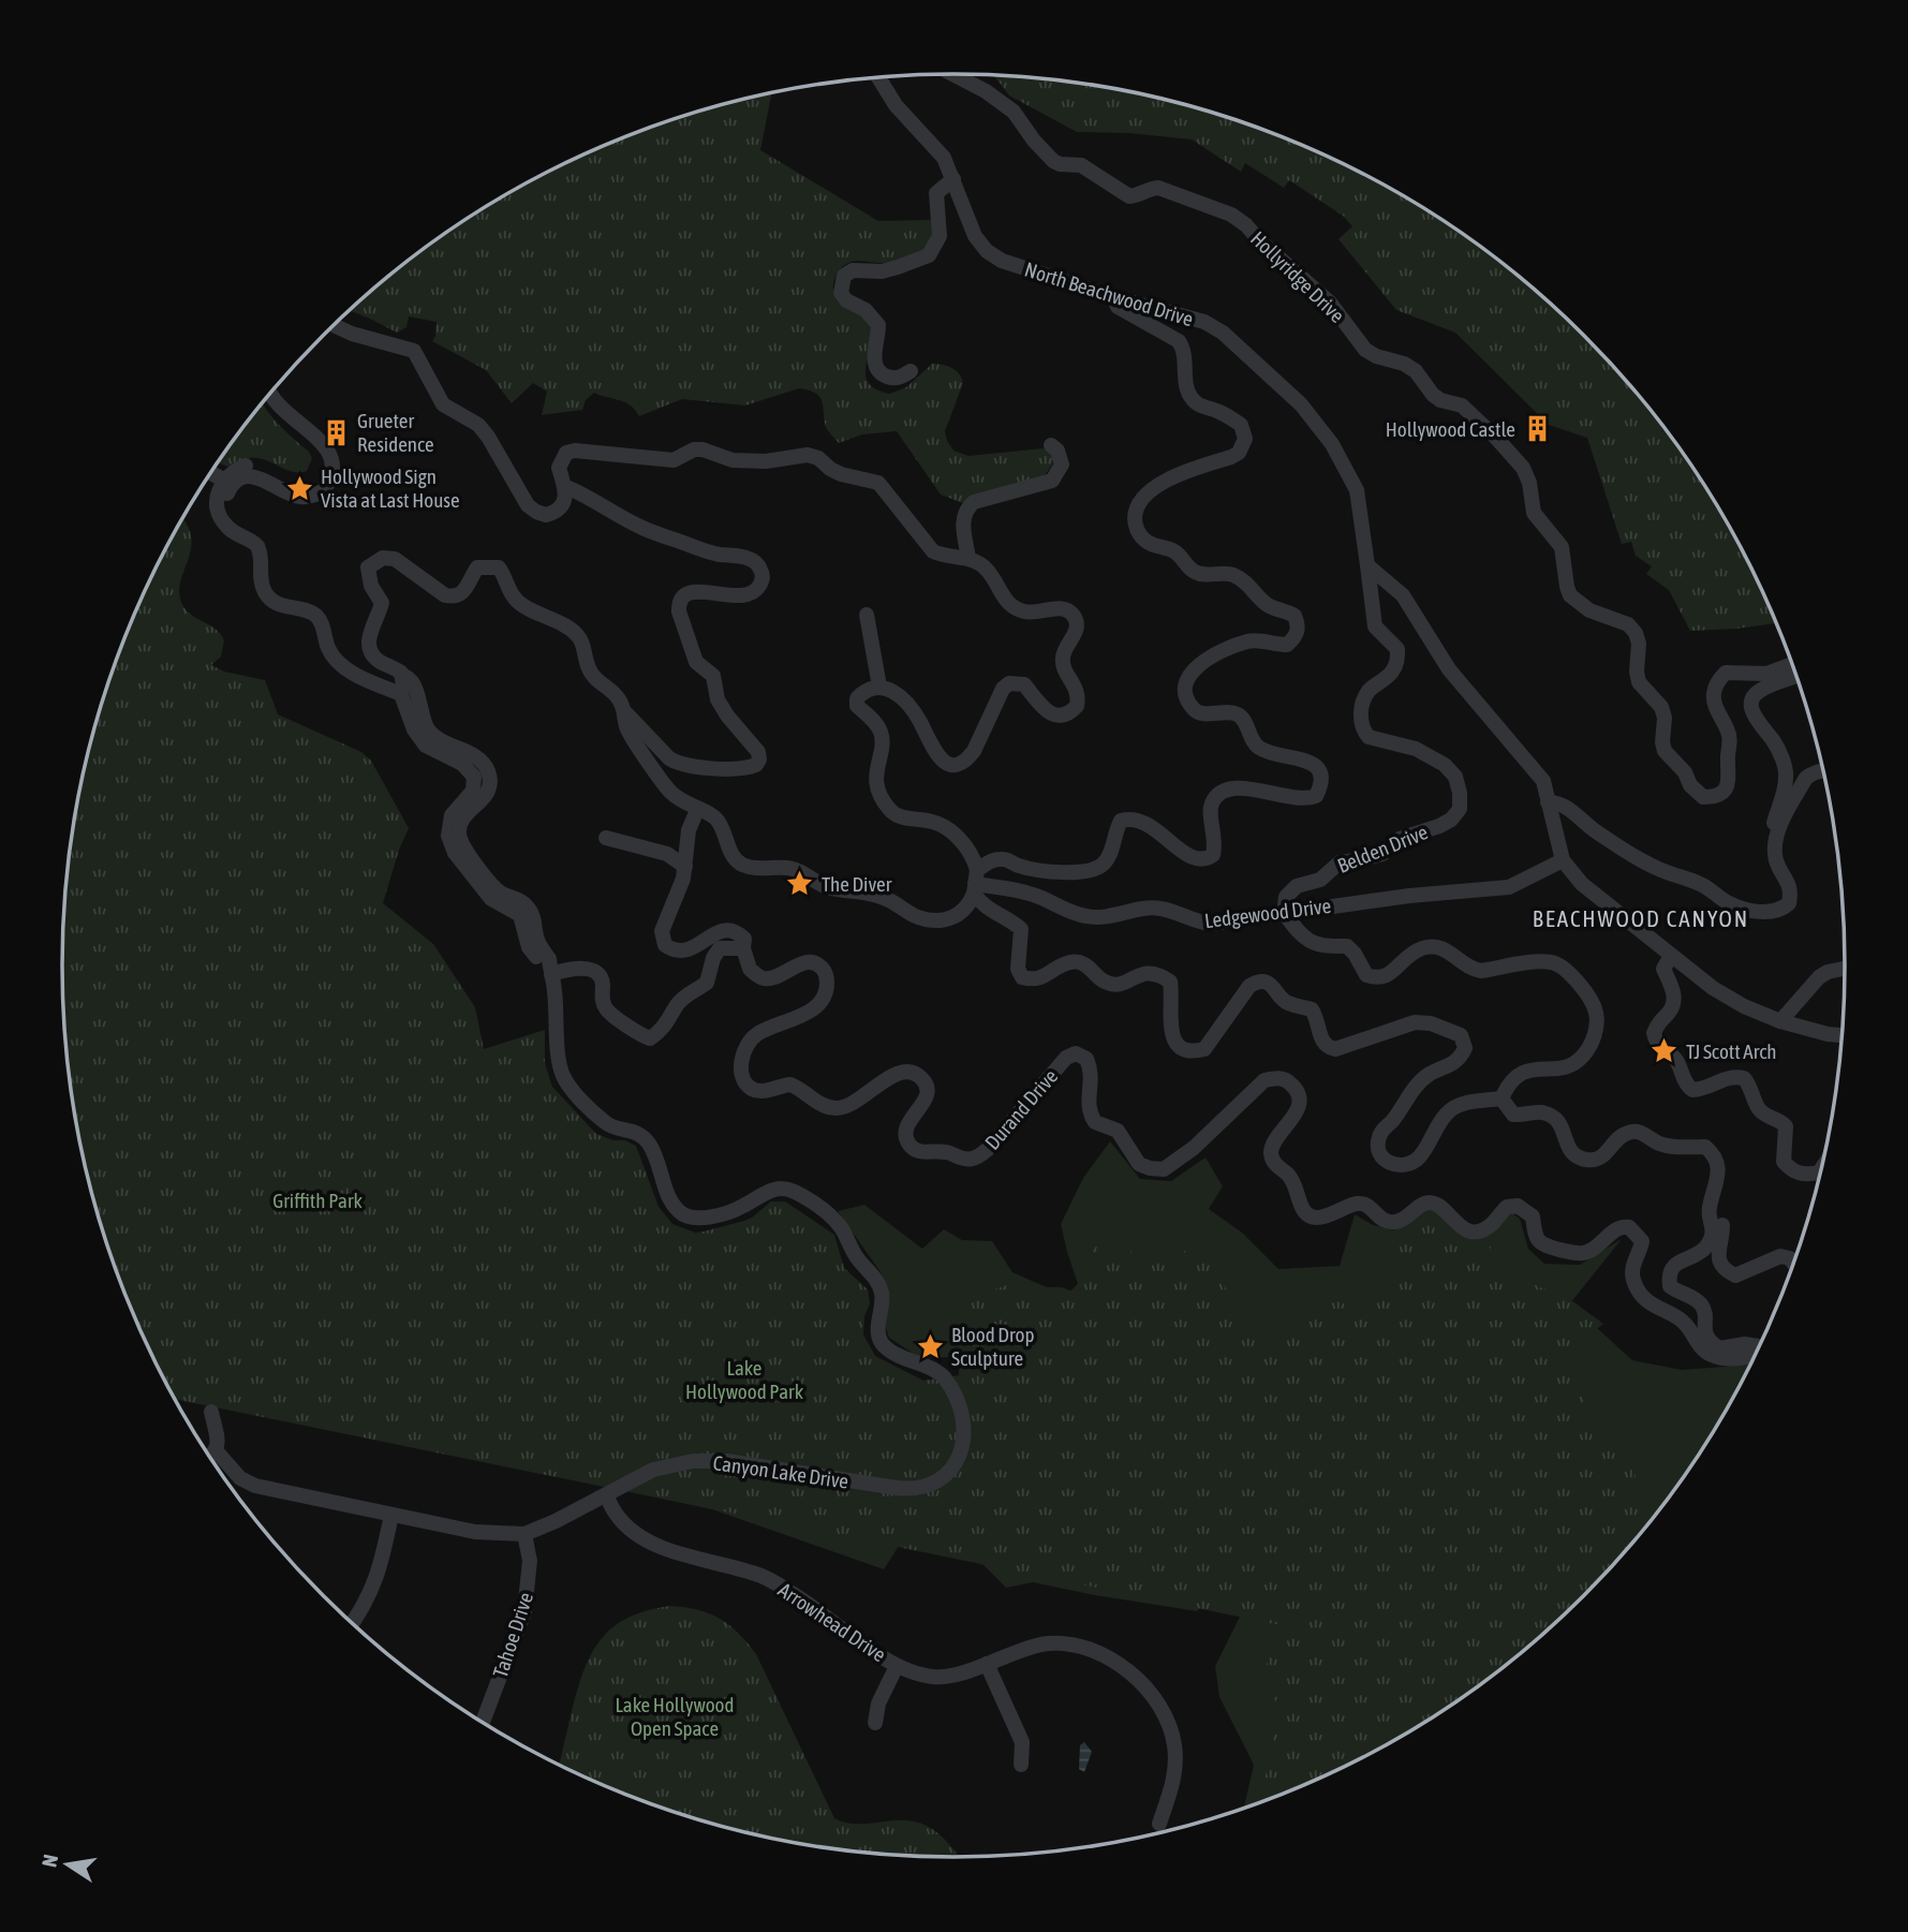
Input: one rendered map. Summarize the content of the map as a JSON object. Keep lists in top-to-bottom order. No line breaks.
{"streets":{"street":["Hollyridge Drive","North Beachwood Drive","Belden Drive","Ledgewood Drive","Durand Drive","Canyon Lake Drive","Arrowhead Drive","Tahoe Drive"]},"crossings":[["North Beachwood Drive","Belden Drive"],["Belden Drive","Ledgewood Drive"],["Canyon Lake Drive","Arrowhead Drive"],["Canyon Lake Drive","Tahoe Drive"]],"districts":["BEACHWOOD CANYON"],"parks":["Griffith Park","Lake Hollywood Park","Lake Hollywood Open Space"],"places":{"building":["Hollywood Castle","Grueter Residence"],"place":["Hollywood Sign Vista at Last House","The Diver","TJ Scott Arch","Blood Drop Sculpture"]},"north":"left"}
